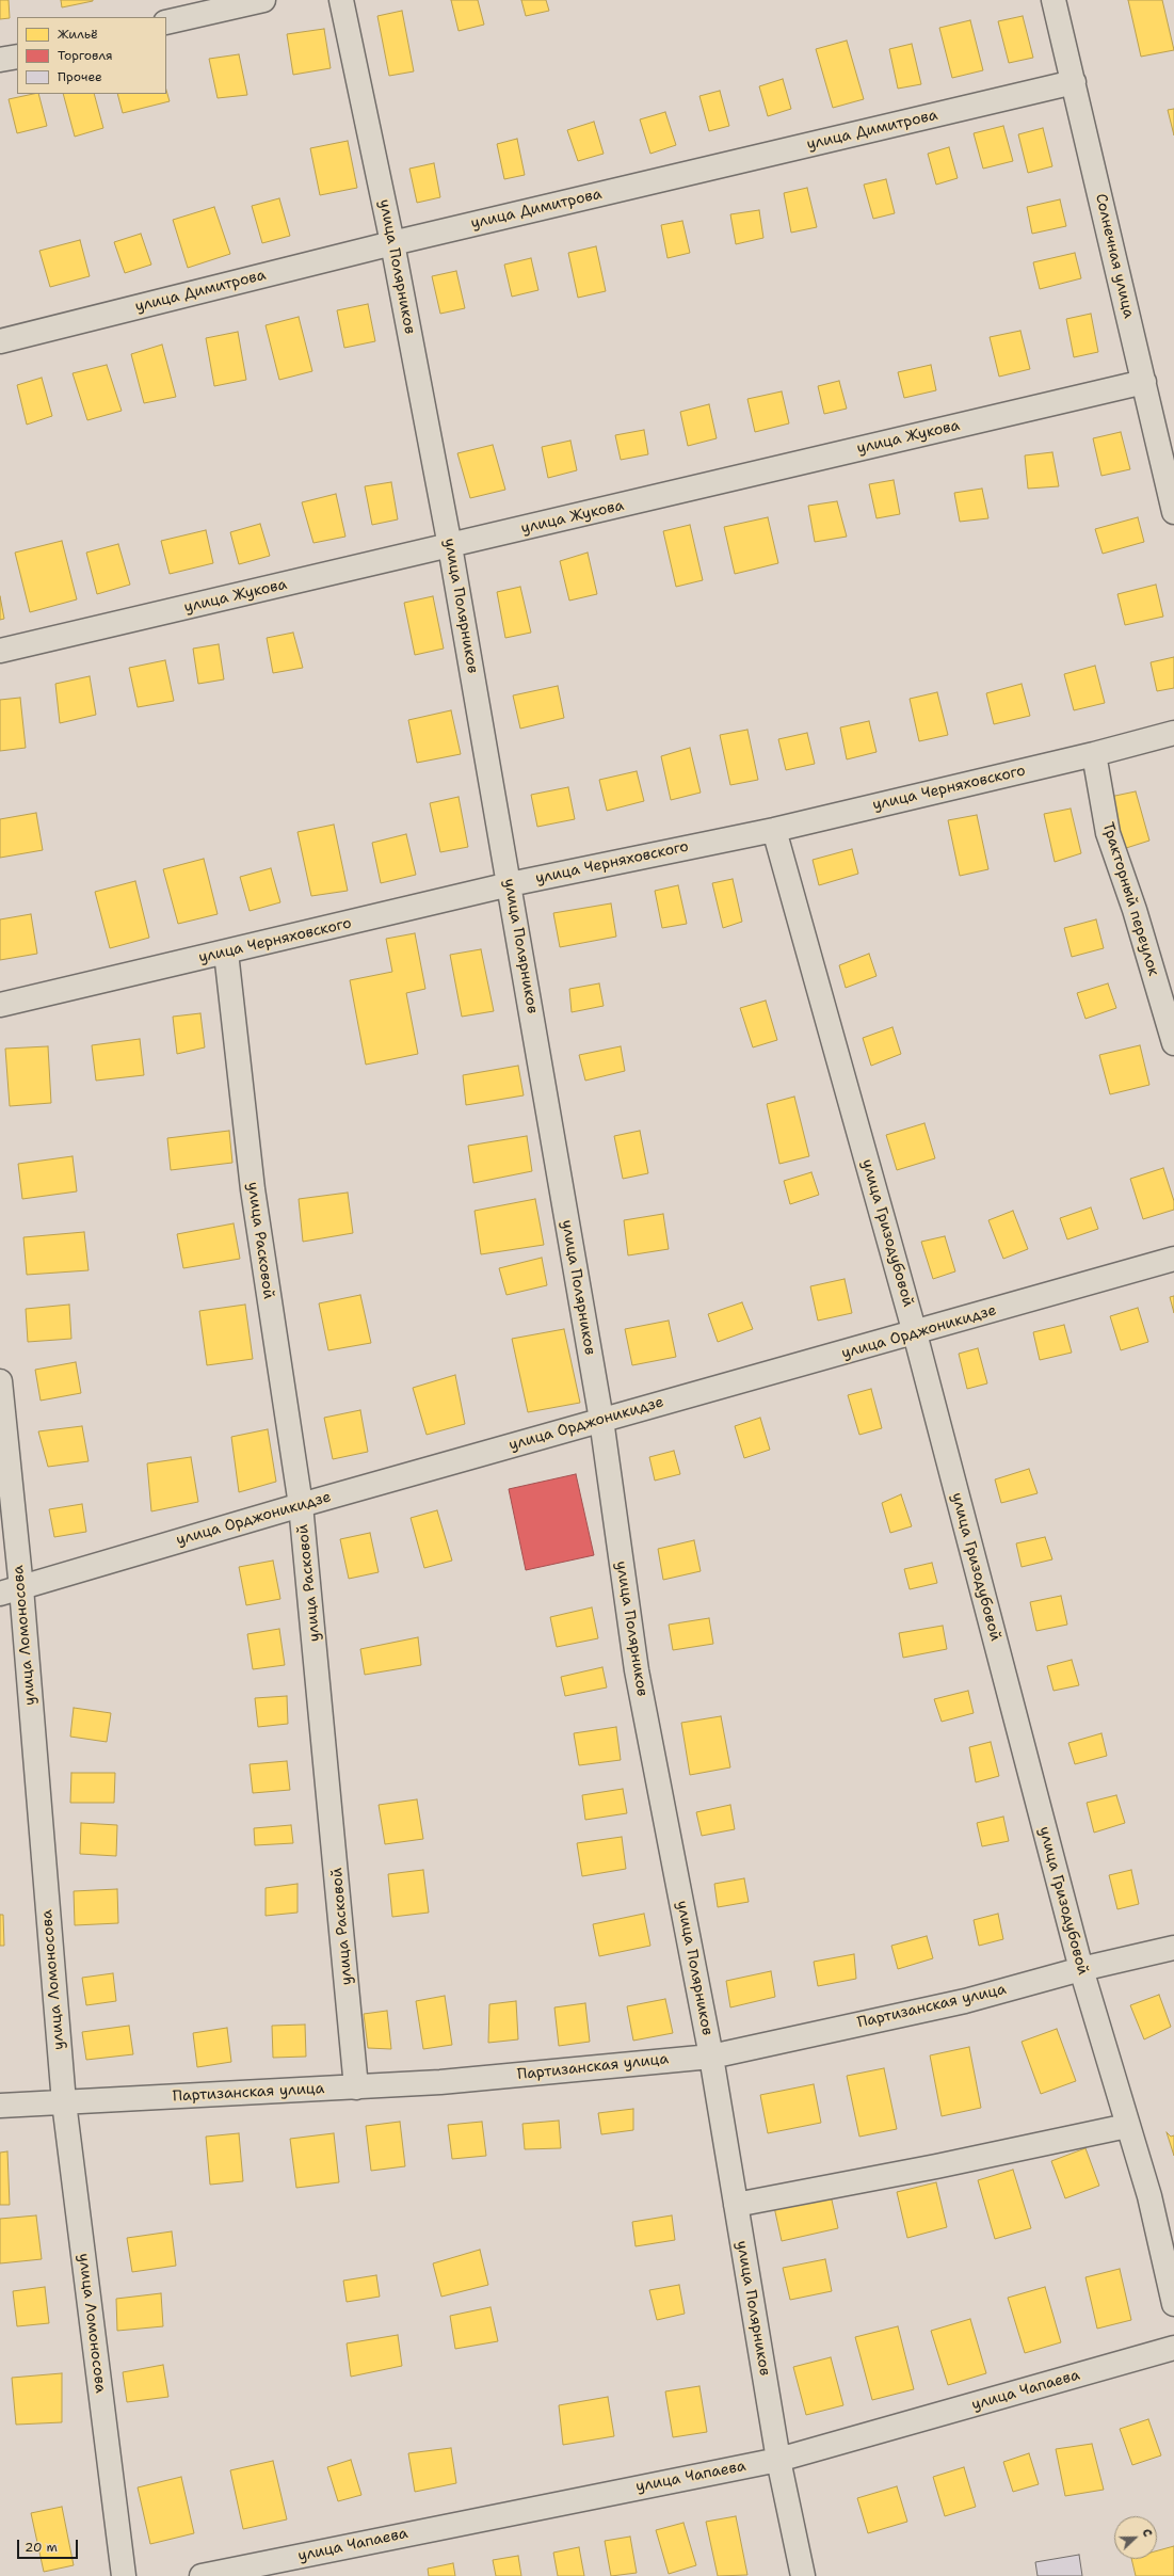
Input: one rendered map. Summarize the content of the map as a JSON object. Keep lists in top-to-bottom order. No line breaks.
{"streets":{"street":["улица Димитрова","Солнечная улица","улица Полярников","улица Жукова","улица Черняховского","Тракторный переулок","улица Гризодубовой","улица Расковой","улица Орджоникидзе","улица Ломоносова","Партизанская улица","улица Чапаева"]},"crossings":[["улица Димитрова","Солнечная улица"],["улица Димитрова","улица Полярников"],["Солнечная улица","улица Жукова"],["улица Полярников","улица Жукова"],["улица Полярников","улица Черняховского"],["улица Полярников","улица Орджоникидзе"],["улица Полярников","Партизанская улица"],["улица Полярников","улица Чапаева"],["улица Черняховского","Тракторный переулок"],["улица Черняховского","улица Гризодубовой"],["улица Черняховского","улица Расковой"],["улица Гризодубовой","улица Орджоникидзе"],["улица Гризодубовой","Партизанская улица"],["улица Расковой","улица Орджоникидзе"],["улица Расковой","Партизанская улица"],["улица Орджоникидзе","улица Ломоносова"],["улица Ломоносова","Партизанская улица"]],"legend":["Жильё","Торговля","Прочее"],"scale_bar":"20 m","north":"right"}
